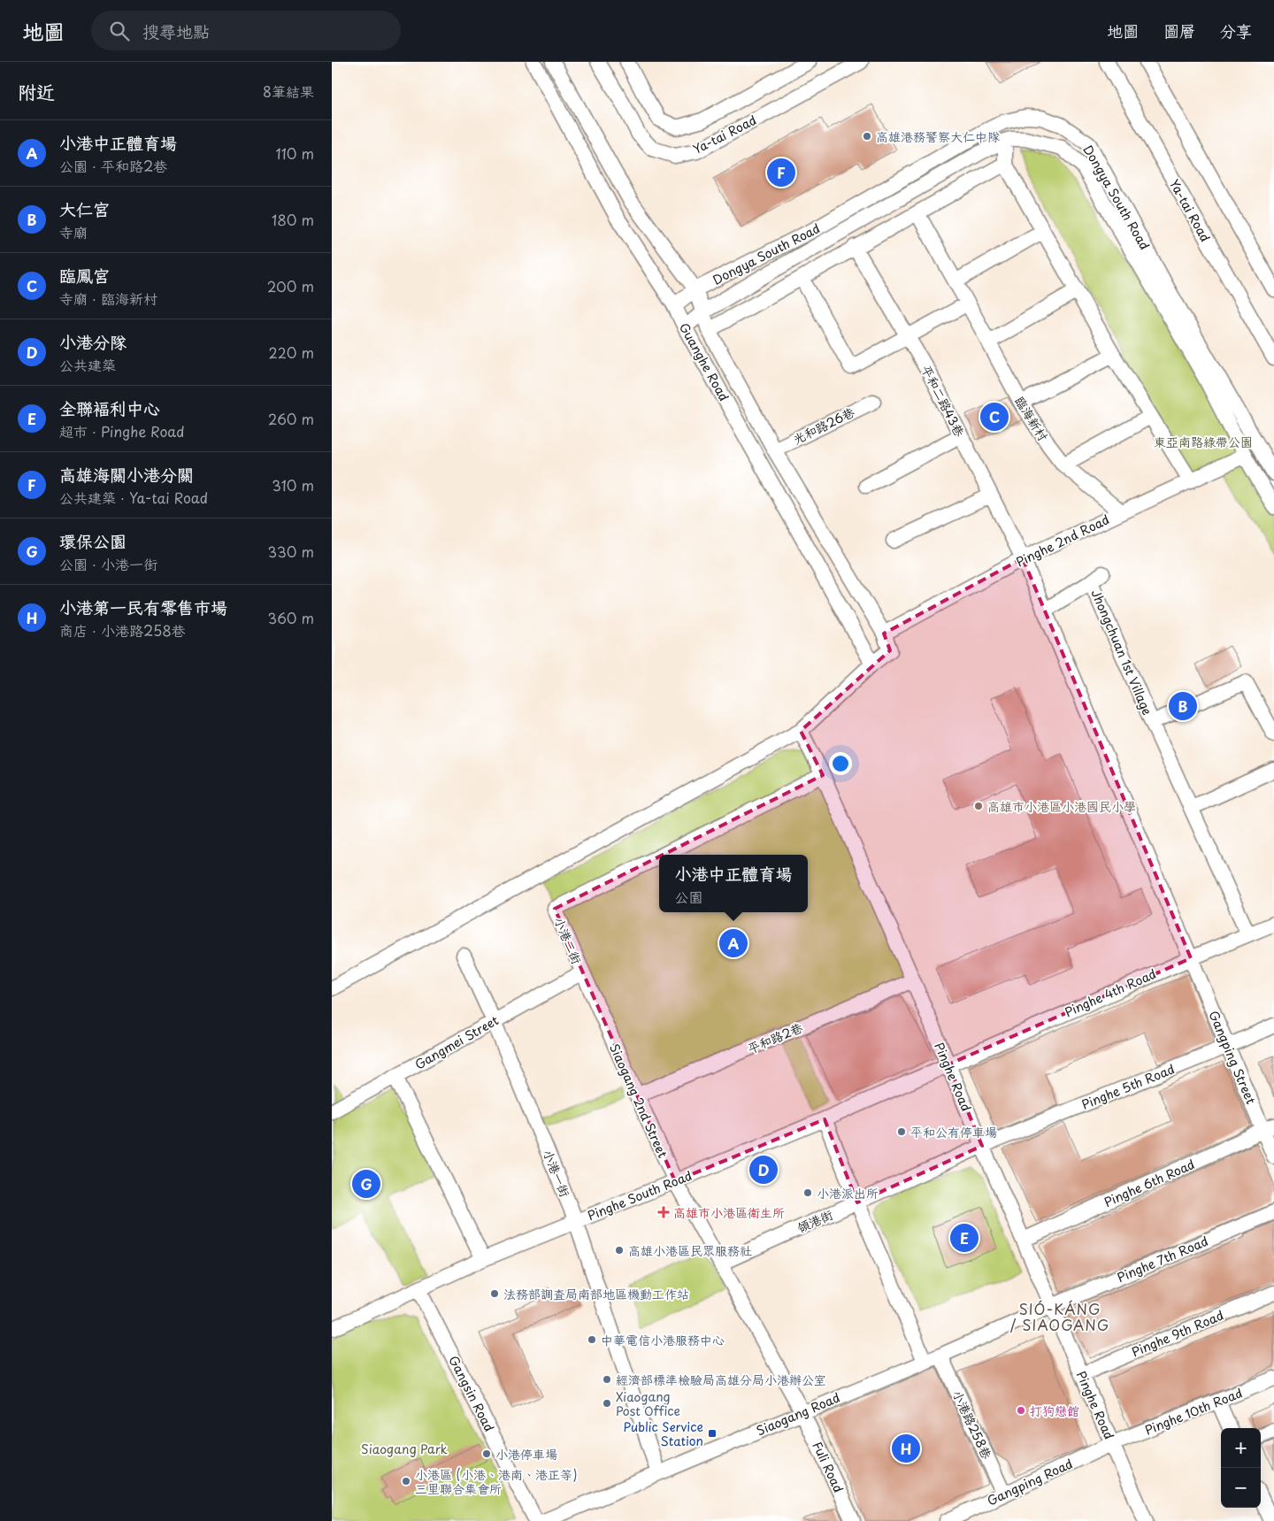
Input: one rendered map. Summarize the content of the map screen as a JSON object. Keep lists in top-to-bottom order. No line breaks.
{"streets":{"street":["Ya-tai Road","Dongya South Road","Guanghe Road","平和二路43巷","臨海新村","光和路26巷","Pinghe 2nd Road","Jhongchuan 1st Village","小港二街","Pinghe 4th Road","平和路2巷","Gangmei Street","Gangping Street","Pinghe Road","Pinghe 5th Road","Siaogang 2nd Street","小港一街","Pinghe 6th Road","Pinghe South Road","領港街","Pinghe 7th Road","Pinghe 9th Road","Gangsin Road","Pinghe 10th Road","Siaogang Road","小港路258巷","Fuli Road","Gangping Road"]},"crossings":[["Dongya South Road","Guanghe Road"],["Dongya South Road","Pinghe 2nd Road"],["Guanghe Road","光和路26巷"],["Guanghe Road","Pinghe 2nd Road"],["平和二路43巷","Pinghe 2nd Road"],["平和二路43巷","Jhongchuan 1st Village"],["平和二路43巷","Gangping Street"],["臨海新村","Pinghe 2nd Road"],["Jhongchuan 1st Village","Pinghe 4th Road"],["Jhongchuan 1st Village","Gangping Street"],["小港二街","Gangmei Street"],["小港二街","Pinghe Road"],["小港二街","Siaogang 2nd Street"],["Pinghe 4th Road","Gangping Street"],["Pinghe 4th Road","Pinghe Road"],["Pinghe 4th Road","Pinghe South Road"],["平和路2巷","Pinghe Road"],["平和路2巷","Siaogang 2nd Street"],["Gangmei Street","Siaogang 2nd Street"],["Gangmei Street","小港一街"],["Gangping Street","Pinghe 5th Road"],["Gangping Street","Pinghe 6th Road"],["Pinghe Road","Pinghe 5th Road"],["Pinghe Road","Pinghe 6th Road"],["Pinghe Road","Pinghe South Road"],["Pinghe Road","領港街"],["Pinghe Road","Pinghe 7th Road"],["Pinghe Road","Pinghe 9th Road"],["Pinghe Road","Pinghe 10th Road"],["Pinghe Road","Siaogang Road"],["Pinghe Road","Gangping Road"],["Pinghe 5th Road","領港街"],["Siaogang 2nd Street","Pinghe South Road"],["Siaogang 2nd Street","領港街"],["Siaogang 2nd Street","Siaogang Road"],["Siaogang 2nd Street","Fuli Road"],["小港一街","Pinghe South Road"],["小港一街","Siaogang Road"],["Pinghe South Road","Gangsin Road"],["Pinghe 7th Road","Siaogang Road"],["Pinghe 10th Road","Gangping Road"],["Siaogang Road","小港路258巷"],["Siaogang Road","Fuli Road"],["小港路258巷","Gangping Road"]],"districts":["SIÓ-KÁNG / SIAOGANG"],"parks":["東亞南路綠帶公園","Siaogang Park"],"places":{"other":["高雄港務警察大仁中隊","高雄市小港區小港國民小學","平和公有停車場","小港派出所","高雄小港區民眾服務社","法務部調查局南部地區機動工作站","中華電信小港服務中心","經濟部標準檢驗局高雄分局小港辦公室","Xiaogang Post Office","打狗戀館","小港停車場","小港區 (小港、港南、港正等) 三里聯合集會所"],"health":["高雄市小港區衛生所"],"transit":["Public Service Station"]},"page":{"header":"地圖","search":"搜尋地點","nav":["地圖","圖層","分享"],"heading":["附近","8筆結果"],"list":[{"mark":"A","name":"小港中正體育場","note":"公園 · 平和路2巷","value":"110 m"},{"mark":"B","name":"大仁宮","note":"寺廟","value":"180 m"},{"mark":"C","name":"臨鳳宮","note":"寺廟 · 臨海新村","value":"200 m"},{"mark":"D","name":"小港分隊","note":"公共建築","value":"220 m"},{"mark":"E","name":"全聯褔利中心","note":"超市 · Pinghe Road","value":"260 m"},{"mark":"F","name":"高雄海關小港分關","note":"公共建築 · Ya-tai Road","value":"310 m"},{"mark":"G","name":"環保公園","note":"公園 · 小港一街","value":"330 m"},{"mark":"H","name":"小港第一民有零售市場","note":"商店 · 小港路258巷","value":"360 m"}],"pins":["F","C","B","A","D","G","E","H"],"popup":["小港中正體育場","公園"],"map_buttons":["+","−"]}}
